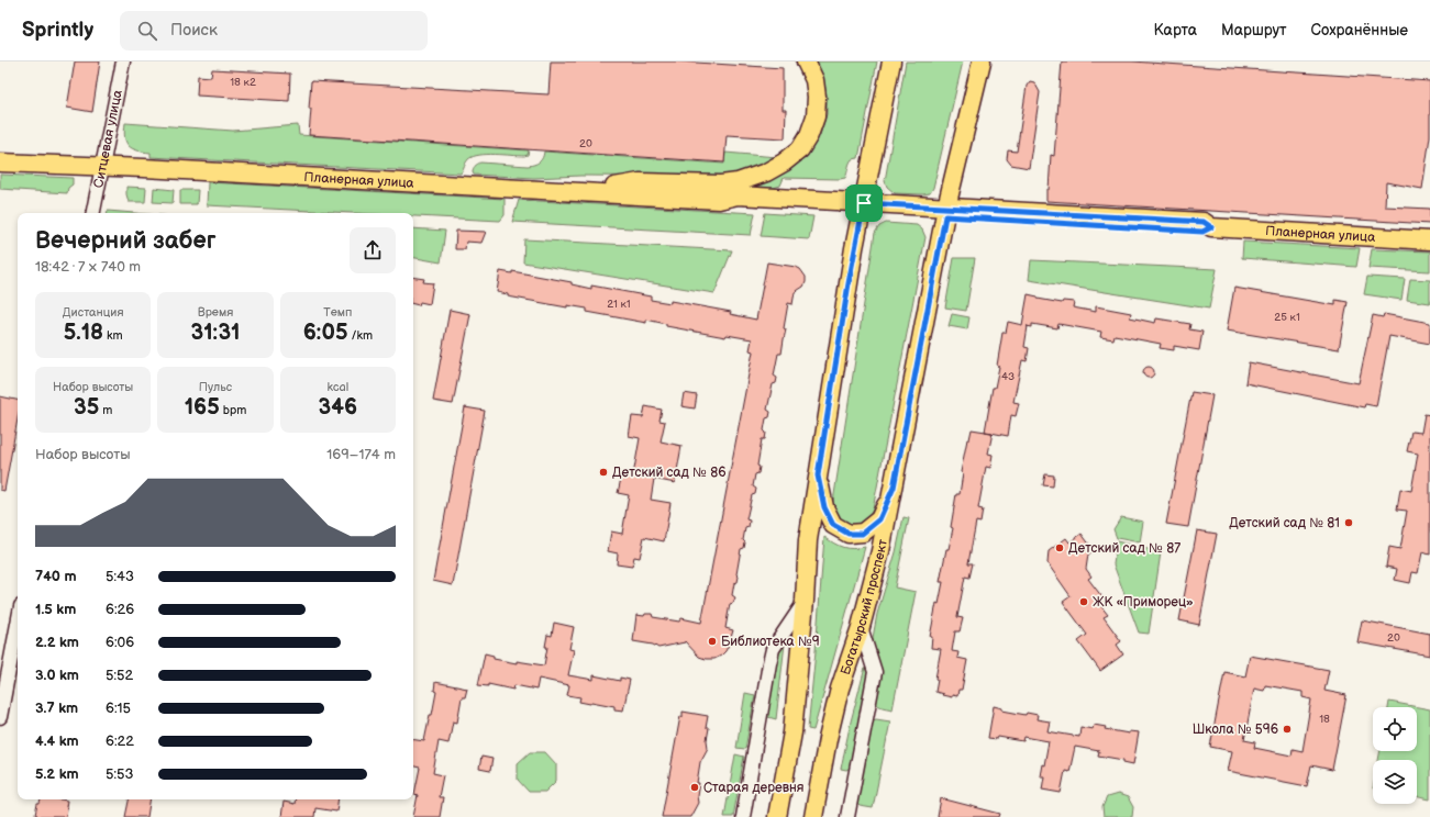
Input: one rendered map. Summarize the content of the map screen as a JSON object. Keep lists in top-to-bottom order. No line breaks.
{"streets":{"main road":["Планерная улица","Богатырский проспект"],"street":["Ситцевая улица"]},"crossings":[["Ситцевая улица","Планерная улица"],["Планерная улица","Богатырский проспект"]],"places":["Детский сад № 86","Детский сад № 81","Детский сад № 87","ЖК «Приморец»","Библиотека №9","Школа № 596","Старая деревня"],"house_numbers":["18 к2","20","21 к1","25 к1","43","20","18"],"page":{"header":"Sprintly","search":"Поиск","nav":["Карта","Маршрут","Сохранённые"],"heading":["Вечерний забег","18:42 · 7 × 740 m"],"stats":[["Дистанция","5.18 km"],["Время","31:31"],["Темп","6:05 /km"],["Набор высоты","35 m"],["Пульс","165 bpm"],["kcal","346"]],"chart":["Набор высоты","169–174 m"],"list":[{"name":"740 m","note":"5:43"},{"name":"1.5 km","note":"6:26"},{"name":"2.2 km","note":"6:06"},{"name":"3.0 km","note":"5:52"},{"name":"3.7 km","note":"6:15"},{"name":"4.4 km","note":"6:22"},{"name":"5.2 km","note":"5:53"}]}}
